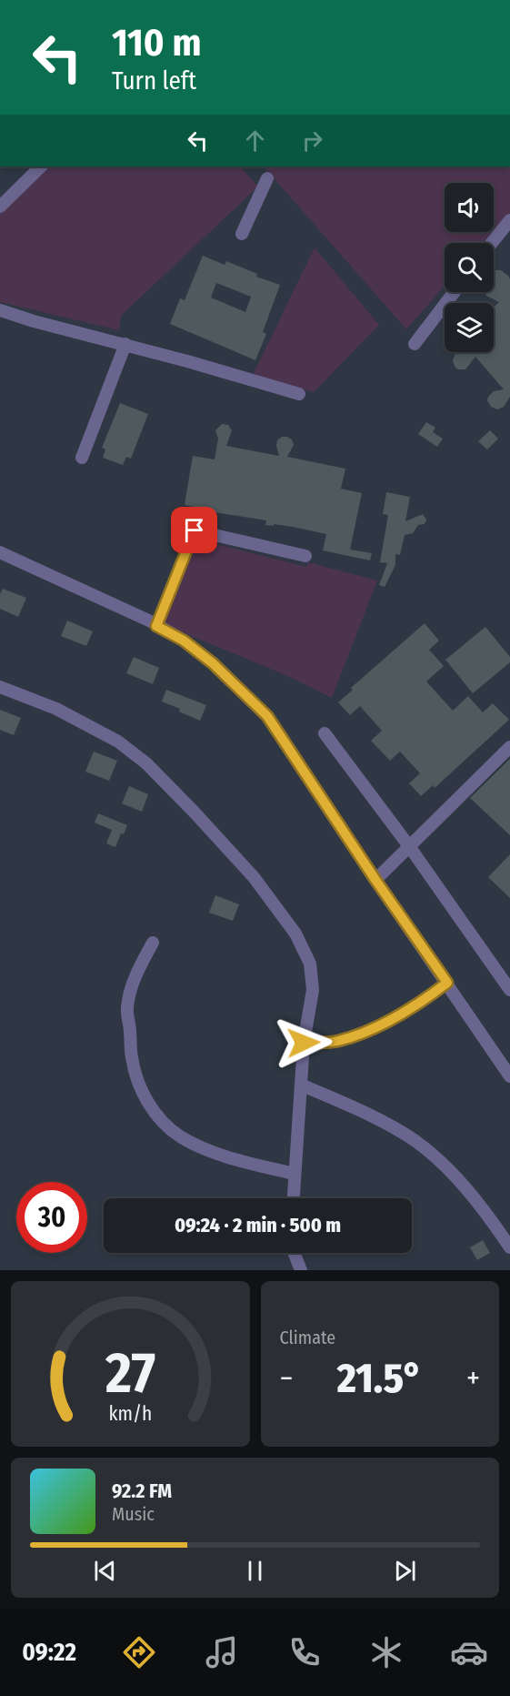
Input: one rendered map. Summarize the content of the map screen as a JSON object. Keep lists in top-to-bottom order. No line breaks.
{"page":{"turn":["110 m","Turn left"],"limit":"30","trip":"09:24 · 2 min · 500 m","tile":"Climate","heat":["−","21.5°","+"],"song":["92.2 FM","Music"],"tabs":"09:22","gauge":["27","km/h"]}}
